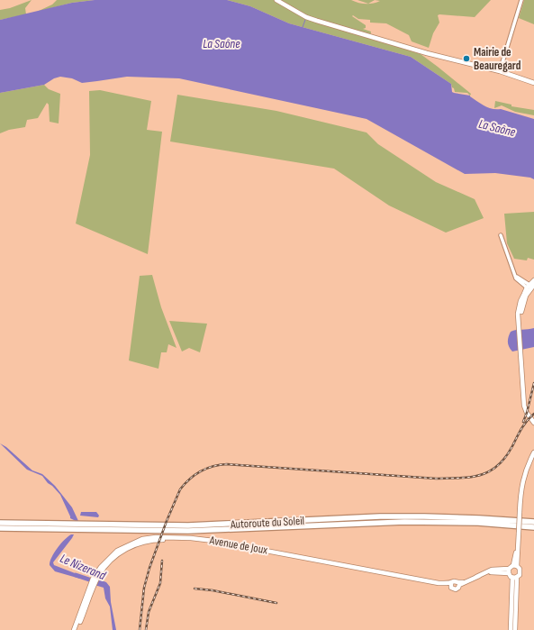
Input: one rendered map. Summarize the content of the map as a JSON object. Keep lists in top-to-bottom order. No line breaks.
{"streets":{"highway":["Autoroute du Soleil"],"main road":["Avenue de Joux"]},"water":["La Saône","Le Nizerand"],"places":["Mairie de Beauregard"]}
